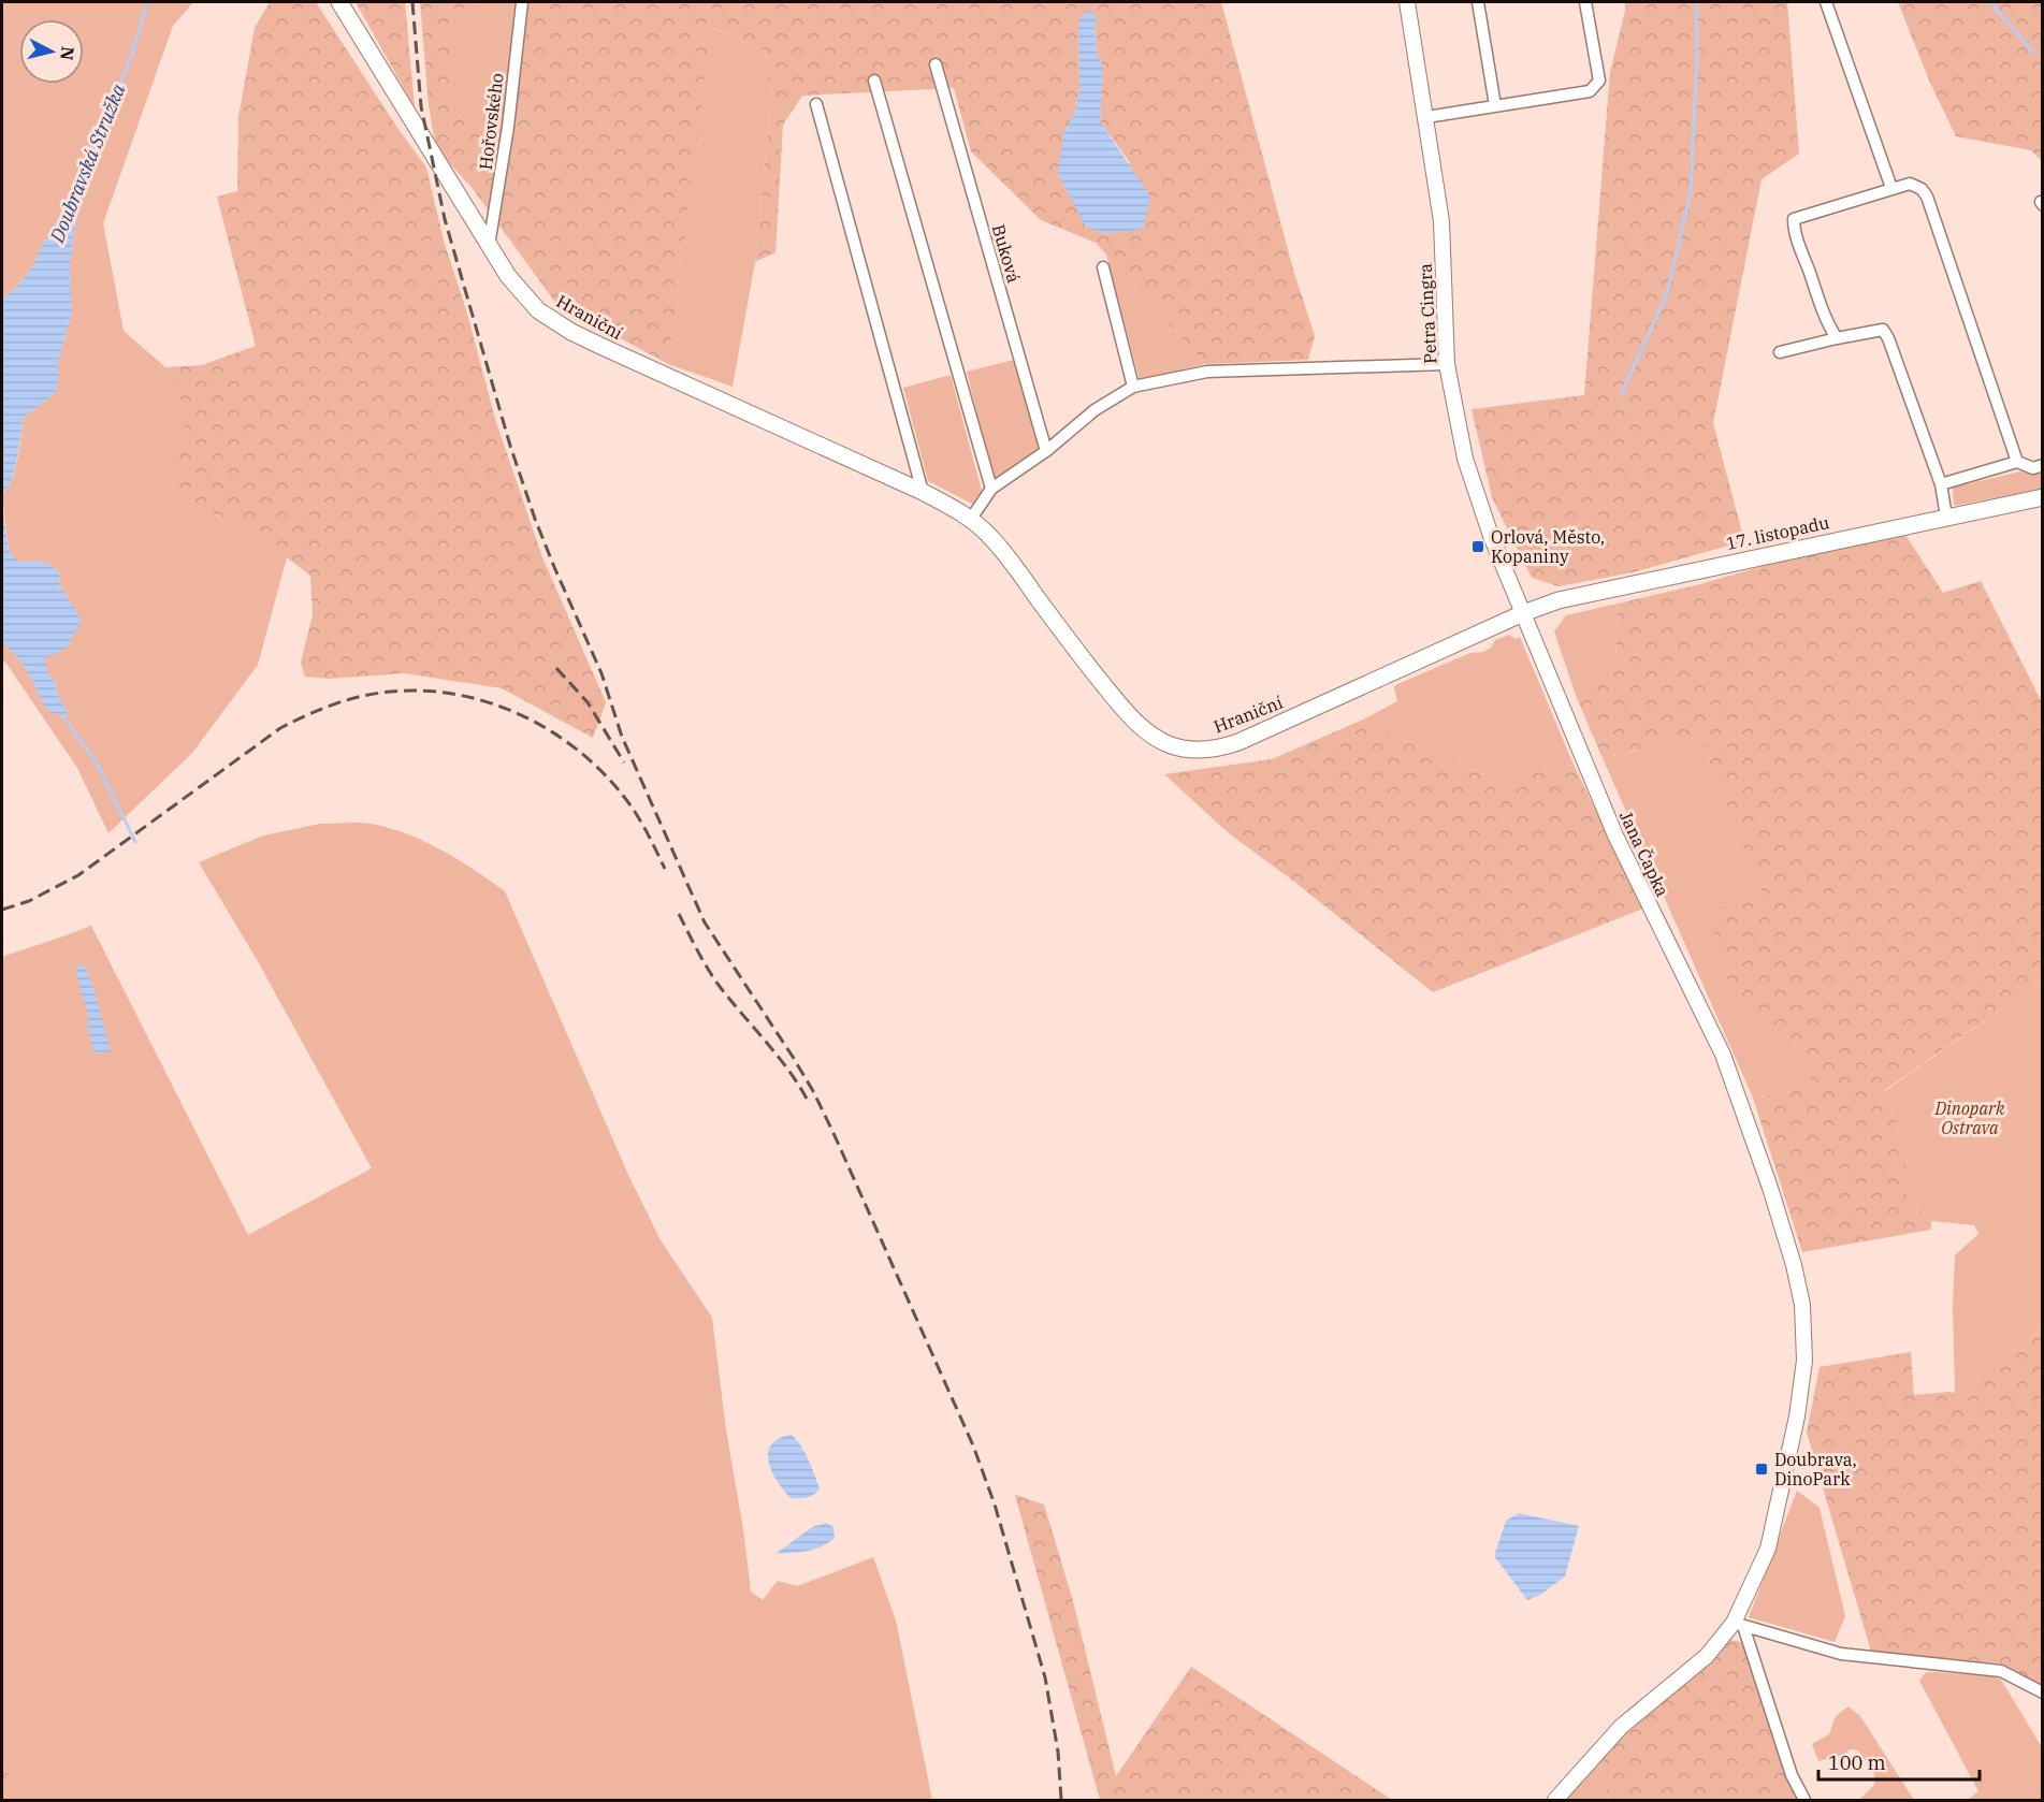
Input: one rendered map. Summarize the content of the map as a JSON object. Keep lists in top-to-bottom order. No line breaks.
{"streets":{"main road":["Hraniční","17. listopadu"],"street":["Hořovského","Buková","Petra Cingra","Jana Čapka"]},"crossings":[["Hořovského","Hraniční"],["Petra Cingra","Hraniční"],["Petra Cingra","17. listopadu"],["Petra Cingra","Jana Čapka"],["Hraniční","17. listopadu"],["Hraniční","Jana Čapka"],["17. listopadu","Jana Čapka"]],"water":["Doubravská Stružka"],"parks":["Dinopark Ostrava"],"places":{"transit":["Orlová, Město, Kopaniny","Doubrava, DinoPark"]},"scale_bar":"100 m","north":"right"}
